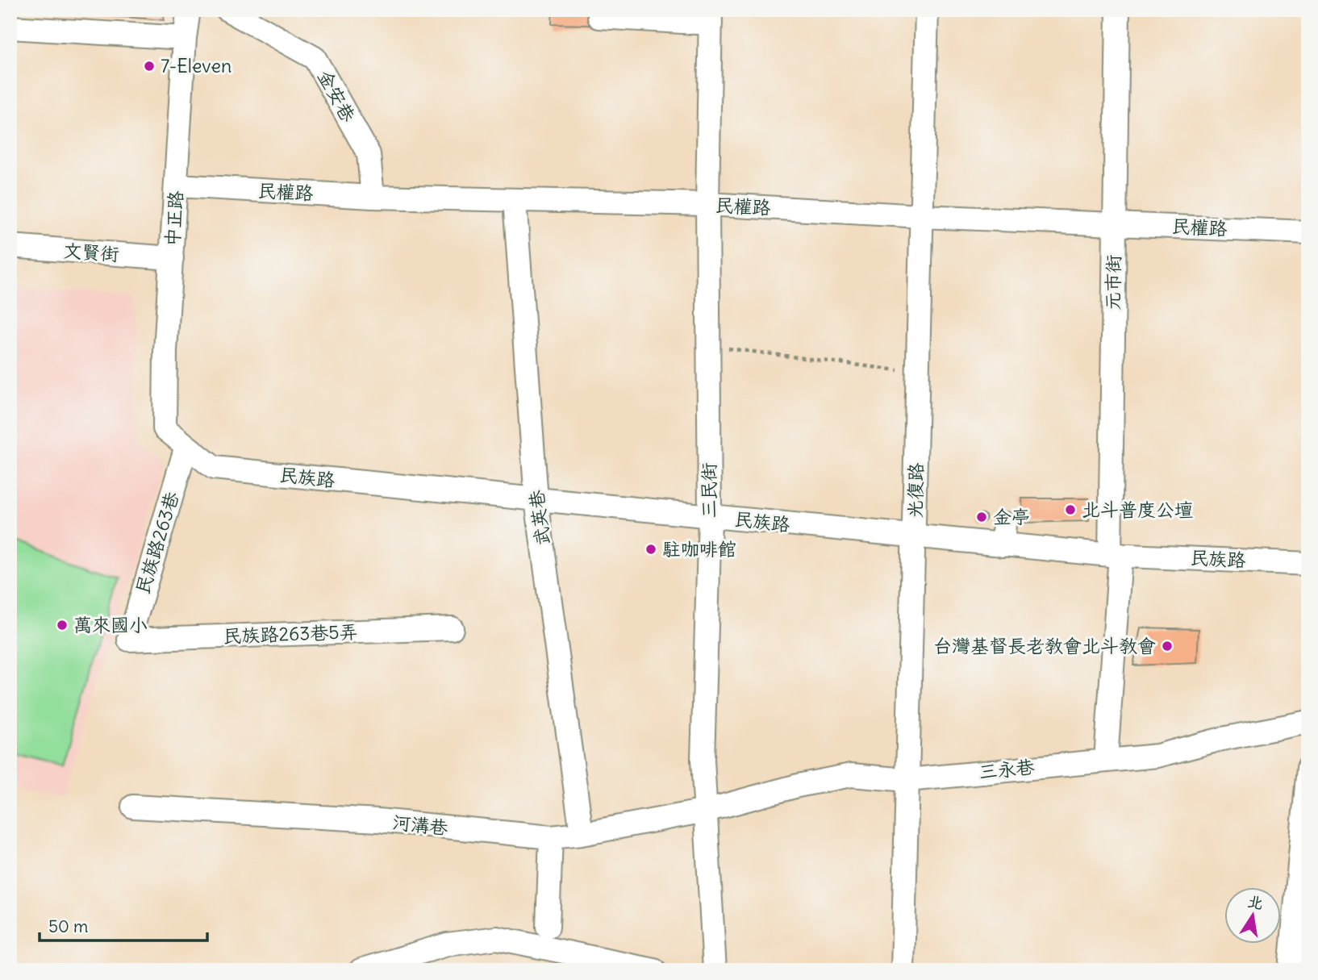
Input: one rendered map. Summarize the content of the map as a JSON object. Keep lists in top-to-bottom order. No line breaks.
{"streets":{"street":["金安巷","民權路","中正路","文賢街","元市街","民族路","三民街","光復路","武英巷","民族路263巷","民族路263巷5弄","三永巷","河溝巷"]},"crossings":[["金安巷","民權路"],["民權路","中正路"],["民權路","元市街"],["民權路","三民街"],["民權路","光復路"],["民權路","武英巷"],["中正路","文賢街"],["中正路","民族路"],["元市街","民族路"],["元市街","三永巷"],["民族路","三民街"],["民族路","光復路"],["民族路","武英巷"],["民族路","民族路263巷"],["三民街","三永巷"],["三民街","河溝巷"],["光復路","三永巷"],["武英巷","河溝巷"],["民族路263巷","民族路263巷5弄"],["三永巷","河溝巷"]],"places":["7-Eleven","北斗普度公壇","金亭","駐咖啡館","萬來國小","台灣基督長老教會北斗教會"],"scale_bar":"50 m","north":"top"}
